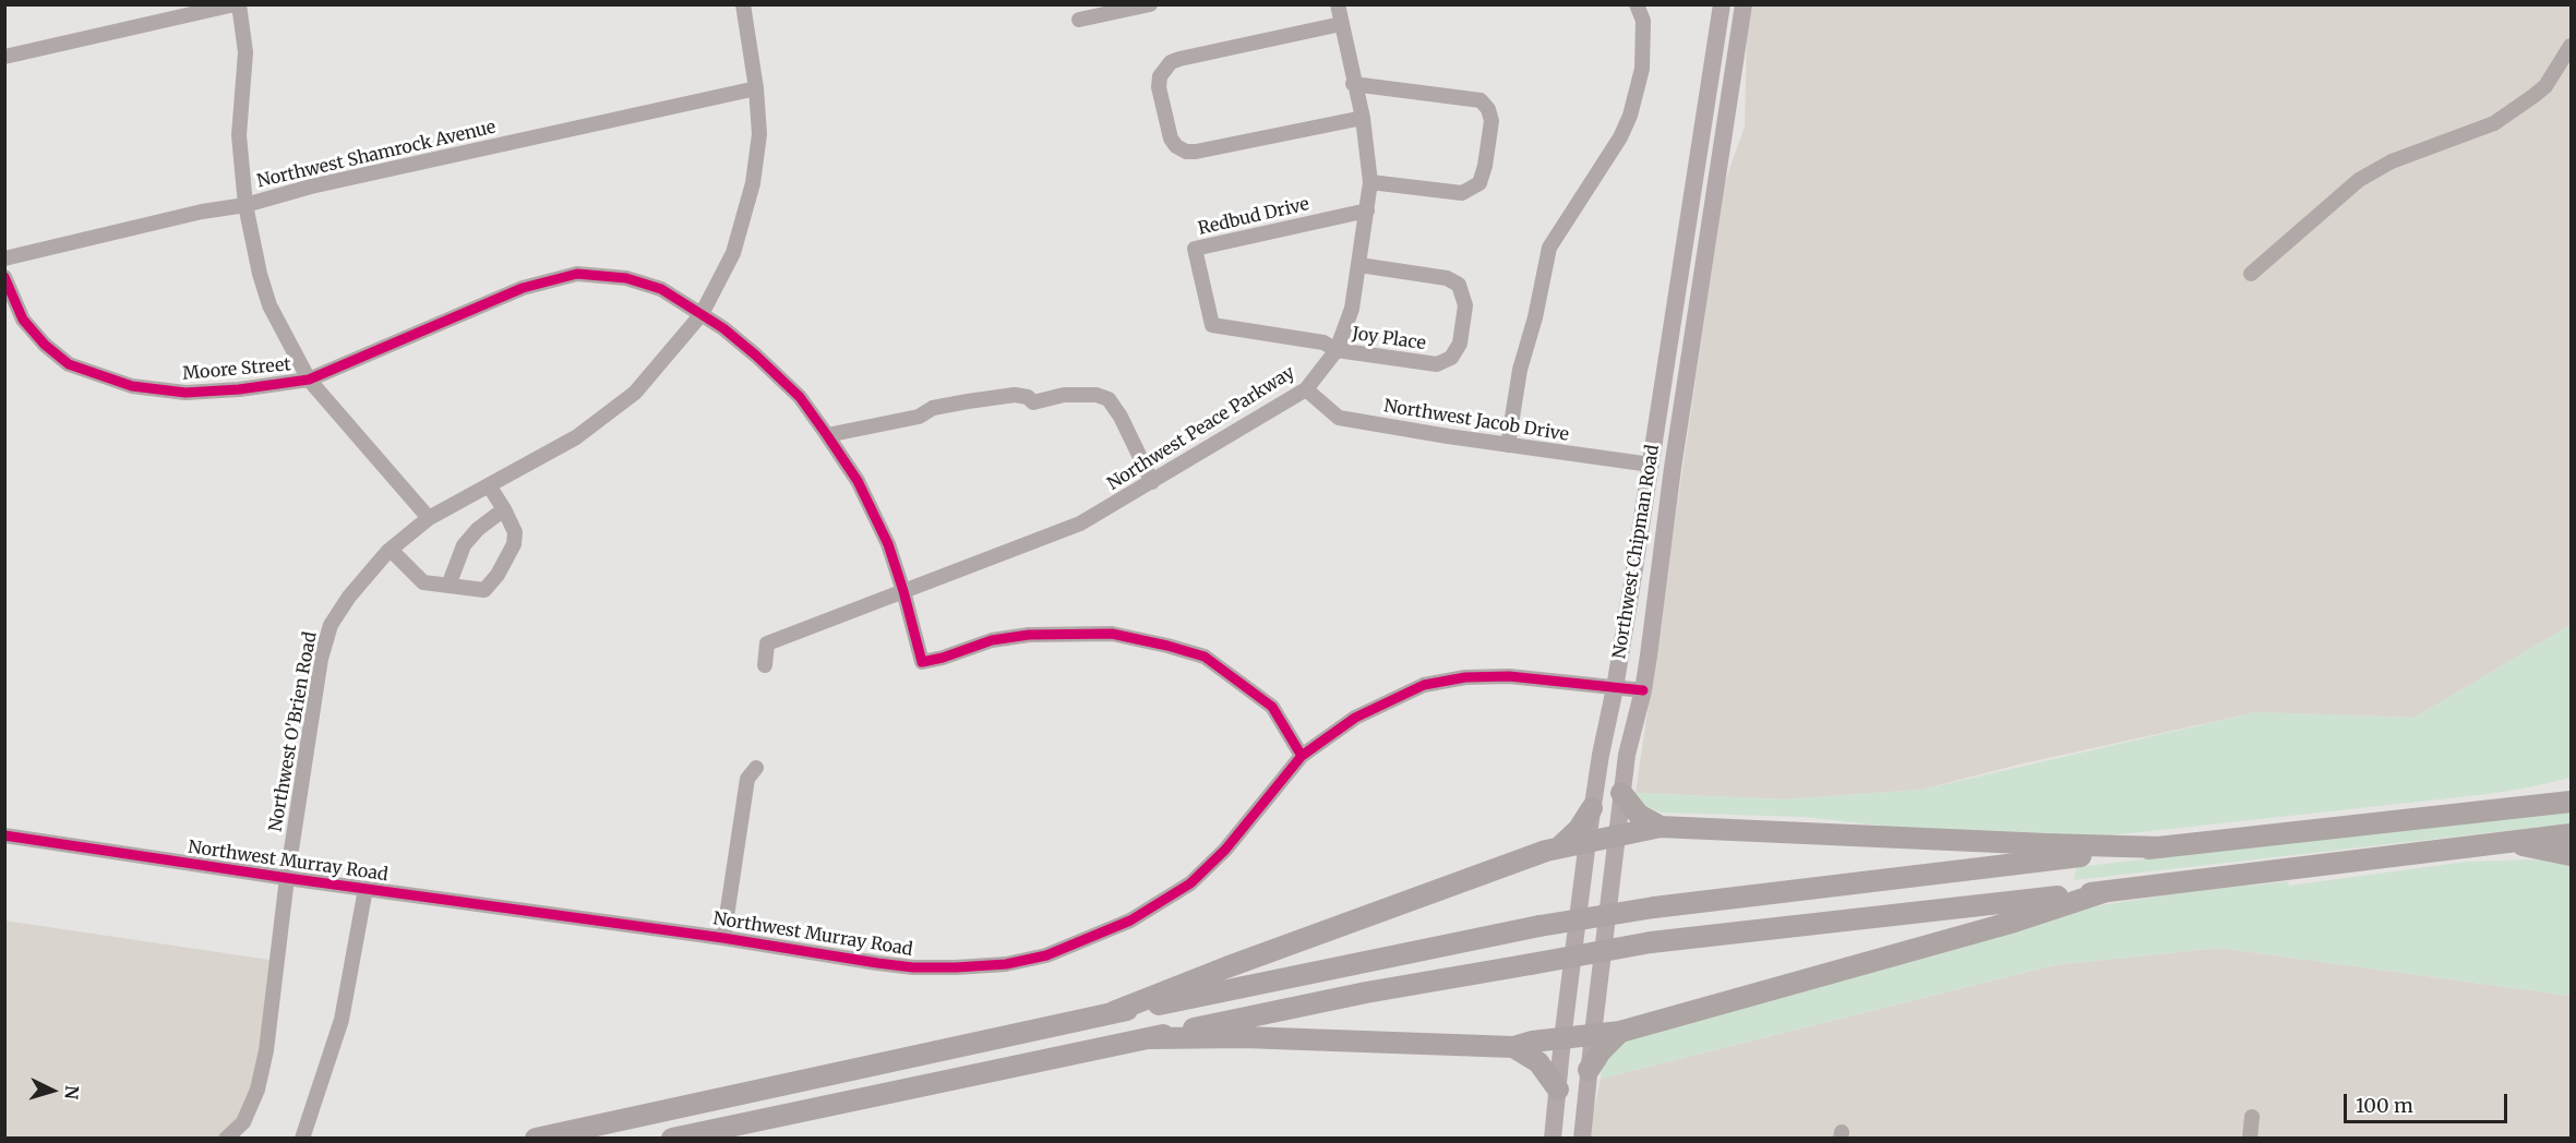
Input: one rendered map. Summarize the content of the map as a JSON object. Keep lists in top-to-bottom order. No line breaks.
{"streets":{"main road":["Northwest Chipman Road"],"street":["Northwest Shamrock Avenue","Redbud Drive","Joy Place","Moore Street","Northwest Jacob Drive","Northwest Peace Parkway","Northwest O'Brien Road","Northwest Murray Road"]},"crossings":[["Northwest Shamrock Avenue","Northwest O'Brien Road"],["Redbud Drive","Joy Place"],["Redbud Drive","Northwest Peace Parkway"],["Joy Place","Northwest Peace Parkway"],["Moore Street","Northwest Peace Parkway"],["Moore Street","Northwest O'Brien Road"],["Moore Street","Northwest Murray Road"],["Northwest Jacob Drive","Northwest Peace Parkway"],["Northwest Jacob Drive","Northwest Chipman Road"],["Northwest Chipman Road","Northwest Murray Road"],["Northwest O'Brien Road","Northwest Murray Road"]],"scale_bar":"100 m","north":"right"}
